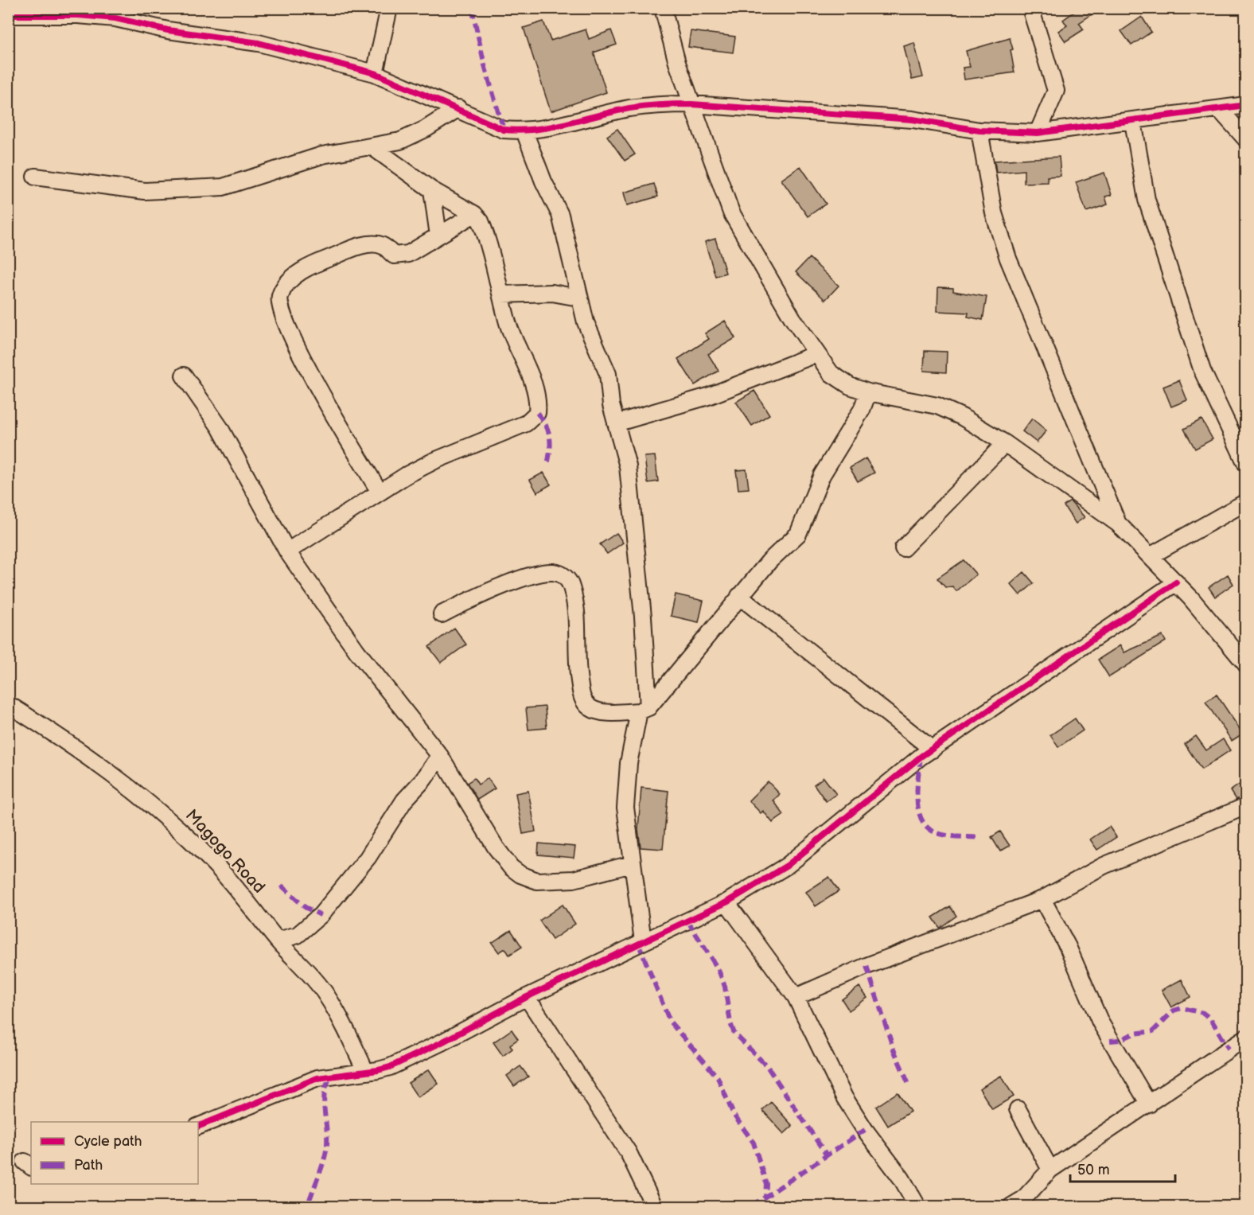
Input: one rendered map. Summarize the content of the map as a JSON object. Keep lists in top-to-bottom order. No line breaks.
{"streets":{"street":["Magogo Road"]},"legend":["Cycle path","Path"],"scale_bar":"50 m"}
